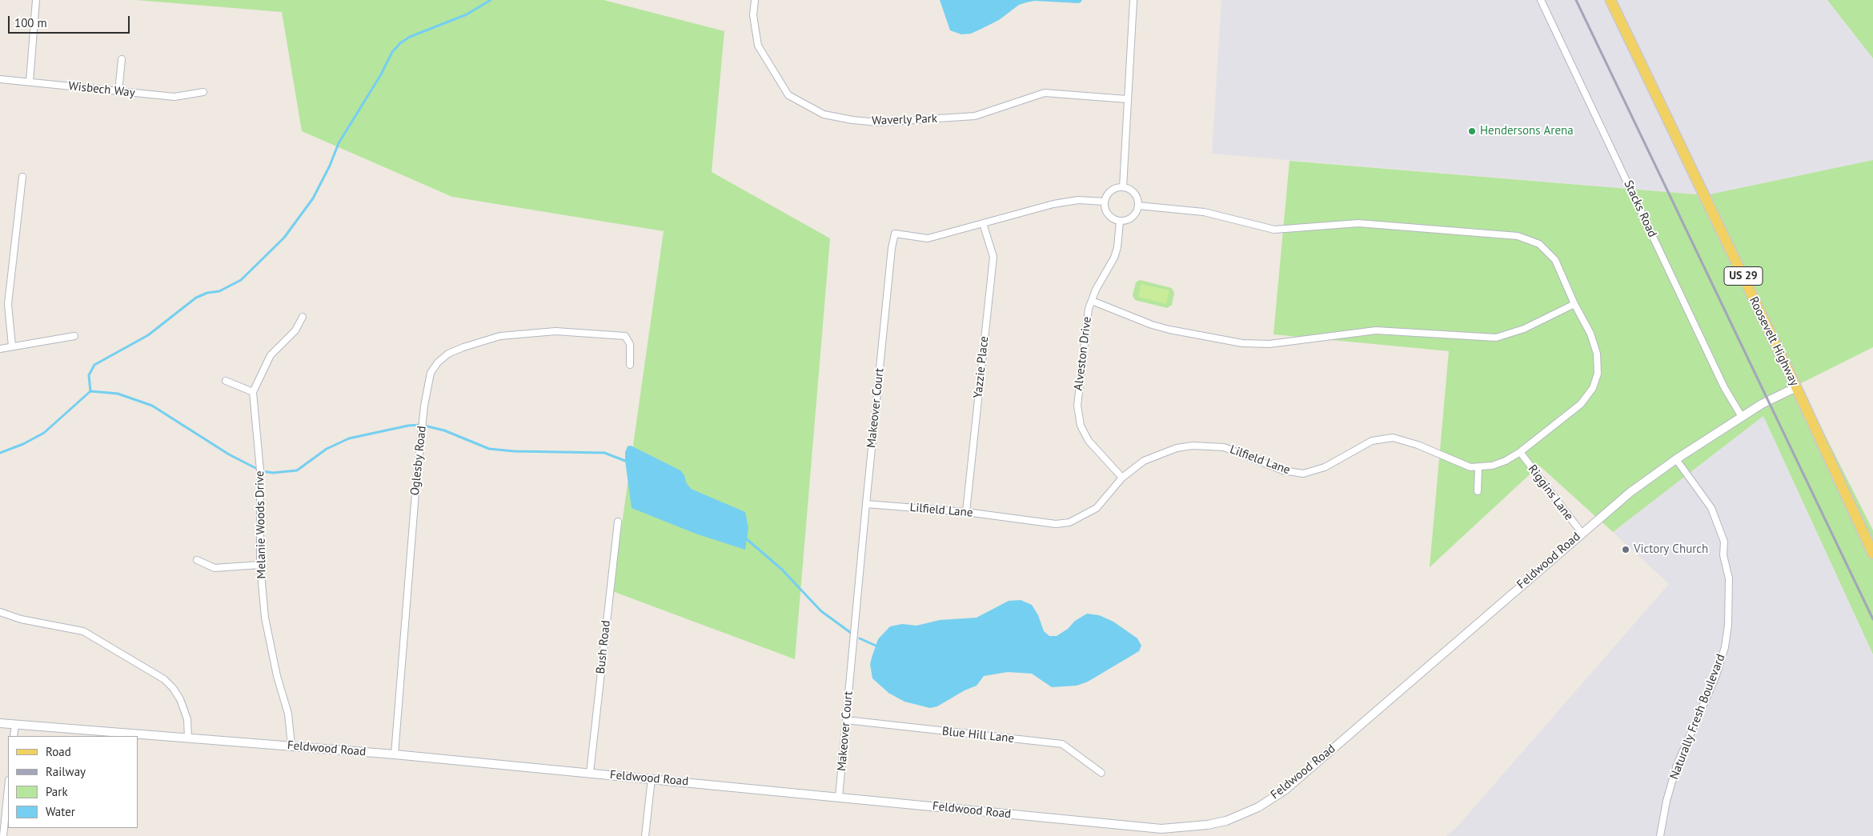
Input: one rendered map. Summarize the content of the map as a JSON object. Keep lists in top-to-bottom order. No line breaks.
{"streets":{"main road":["US 29","Roosevelt Highway"],"street":["Wisbech Way","Waverly Park","Stacks Road","Alveston Drive","Yazzie Place","Makeover Court","Lilfield Lane","Oglesby Road","Riggins Lane","Melanie Woods Drive","Feldwood Road","Bush Road","Naturally Fresh Boulevard","Blue Hill Lane"]},"crossings":[["Stacks Road","Feldwood Road"],["Roosevelt Highway","Feldwood Road"],["Alveston Drive","Makeover Court"],["Alveston Drive","Lilfield Lane"],["Yazzie Place","Makeover Court"],["Yazzie Place","Lilfield Lane"],["Makeover Court","Lilfield Lane"],["Makeover Court","Feldwood Road"],["Makeover Court","Blue Hill Lane"],["Lilfield Lane","Riggins Lane"],["Oglesby Road","Feldwood Road"],["Riggins Lane","Feldwood Road"],["Melanie Woods Drive","Feldwood Road"],["Feldwood Road","Bush Road"],["Feldwood Road","Naturally Fresh Boulevard"]],"places":["Hendersons Arena","Victory Church"],"legend":["Road","Railway","Park","Water"],"scale_bar":"100 m"}
